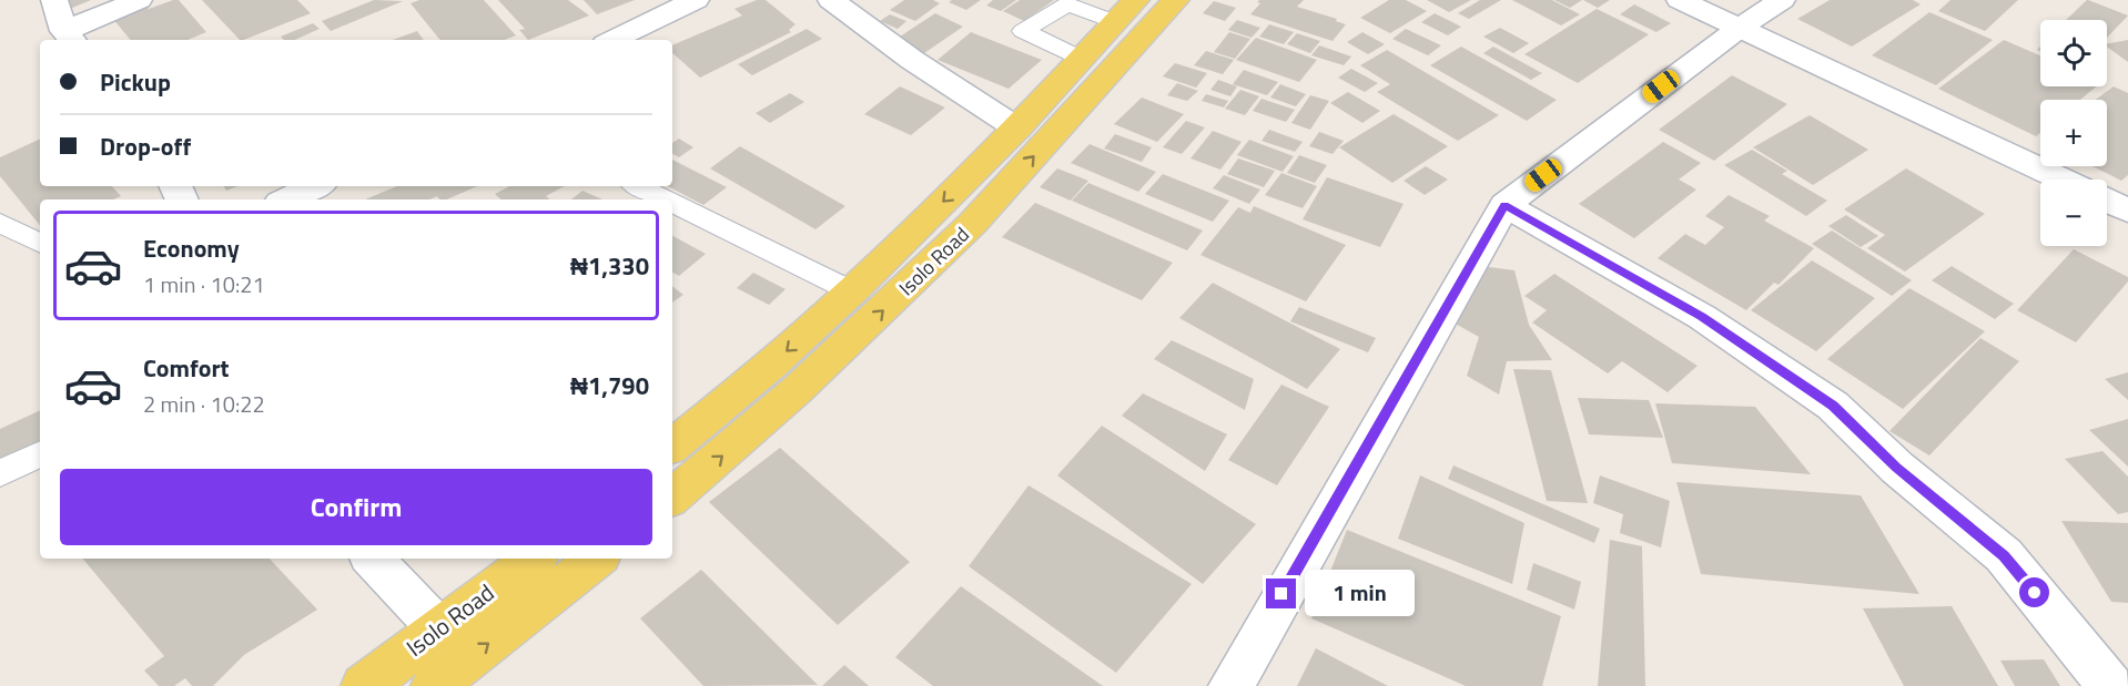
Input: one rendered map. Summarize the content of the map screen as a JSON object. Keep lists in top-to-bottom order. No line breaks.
{"streets":{"main road":["Isolo Road"]},"page":{"map_buttons":["+","−"],"banner":["Pickup","Drop-off"],"list":[{"name":"Economy","note":"1 min · 10:21","value":"₦1,330"},{"name":"Comfort","note":"2 min · 10:22","value":"₦1,790"}],"buttons":"Confirm","bubble":"1 min"}}
